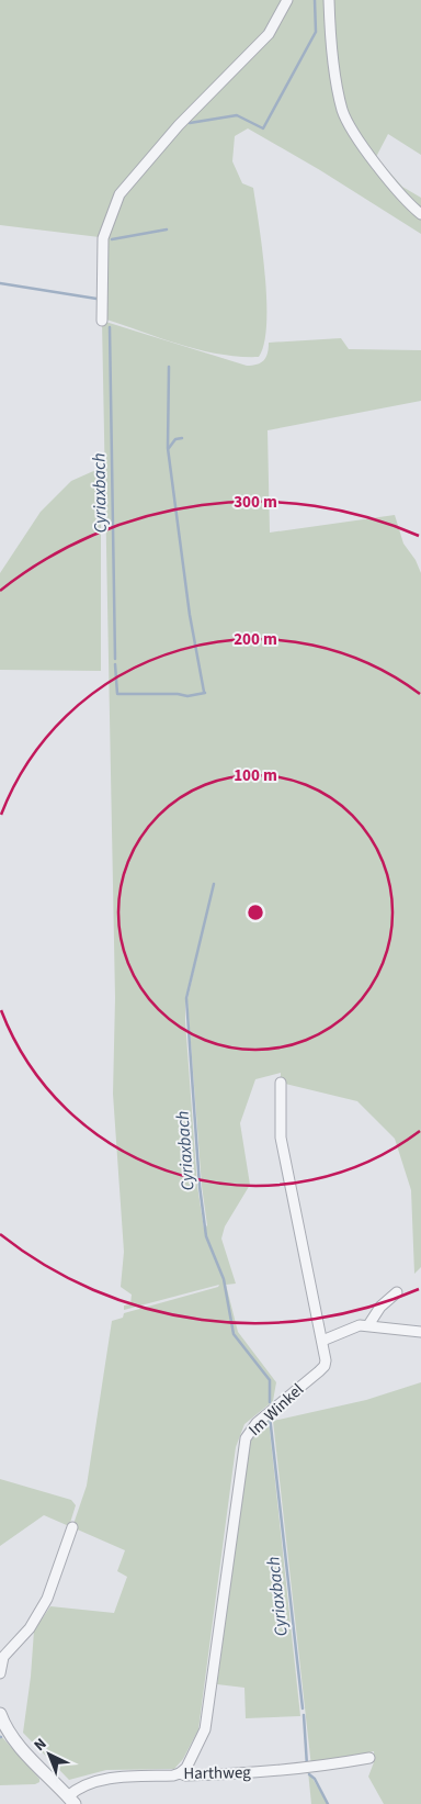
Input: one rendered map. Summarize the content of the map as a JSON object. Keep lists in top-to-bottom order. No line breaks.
{"streets":{"street":["Im Winkel","Harthweg"]},"crossings":[["Im Winkel","Harthweg"]],"water":["Cyriaxbach"],"north":"top left","rings":["300 m","200 m","100 m"]}
